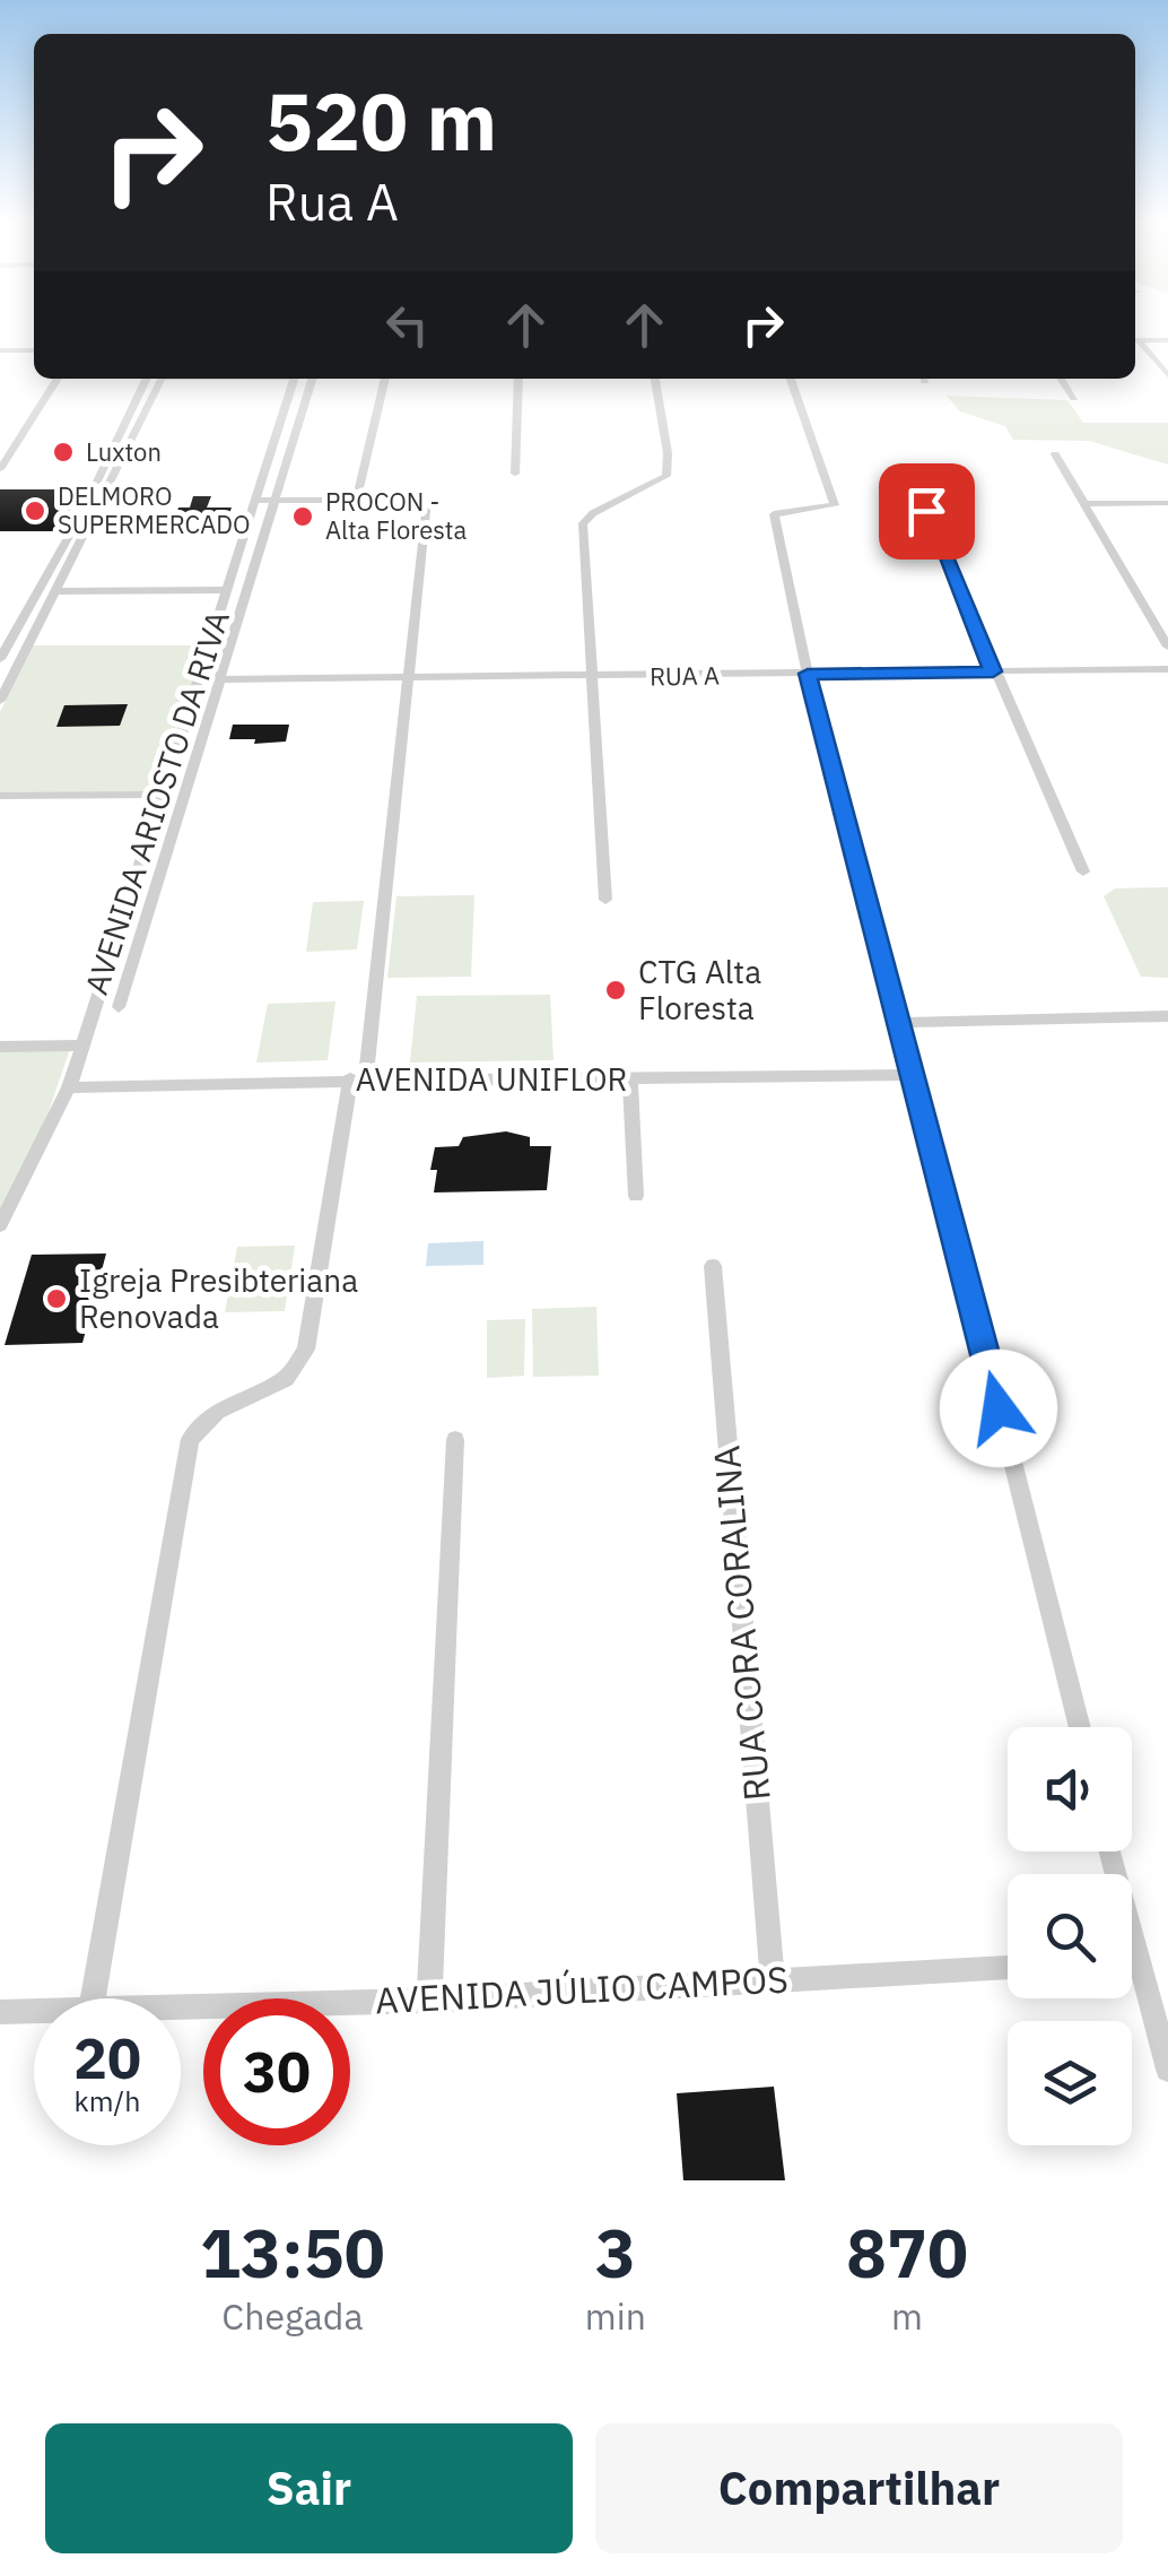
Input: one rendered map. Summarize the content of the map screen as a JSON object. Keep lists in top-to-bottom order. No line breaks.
{"streets":{"street":["RUA A","AVENIDA ARIOSTO DA RIVA","AVENIDA UNIFLOR","RUA CORA CORALINA","AVENIDA JÚLIO CAMPOS"]},"crossings":[["RUA A","AVENIDA ARIOSTO DA RIVA"],["AVENIDA ARIOSTO DA RIVA","AVENIDA UNIFLOR"],["RUA CORA CORALINA","AVENIDA JÚLIO CAMPOS"]],"places":["Luxton","DELMORO SUPERMERCADO","PROCON - Alta Floresta","CTG Alta Floresta","Igreja Presibteriana Renovada"],"page":{"turn":["520 m","Rua A"],"speed":"20 km/h","limit":"30","eta":["13:50","Chegada","3","min","870","m"],"buttons":["Sair","Compartilhar"]}}
